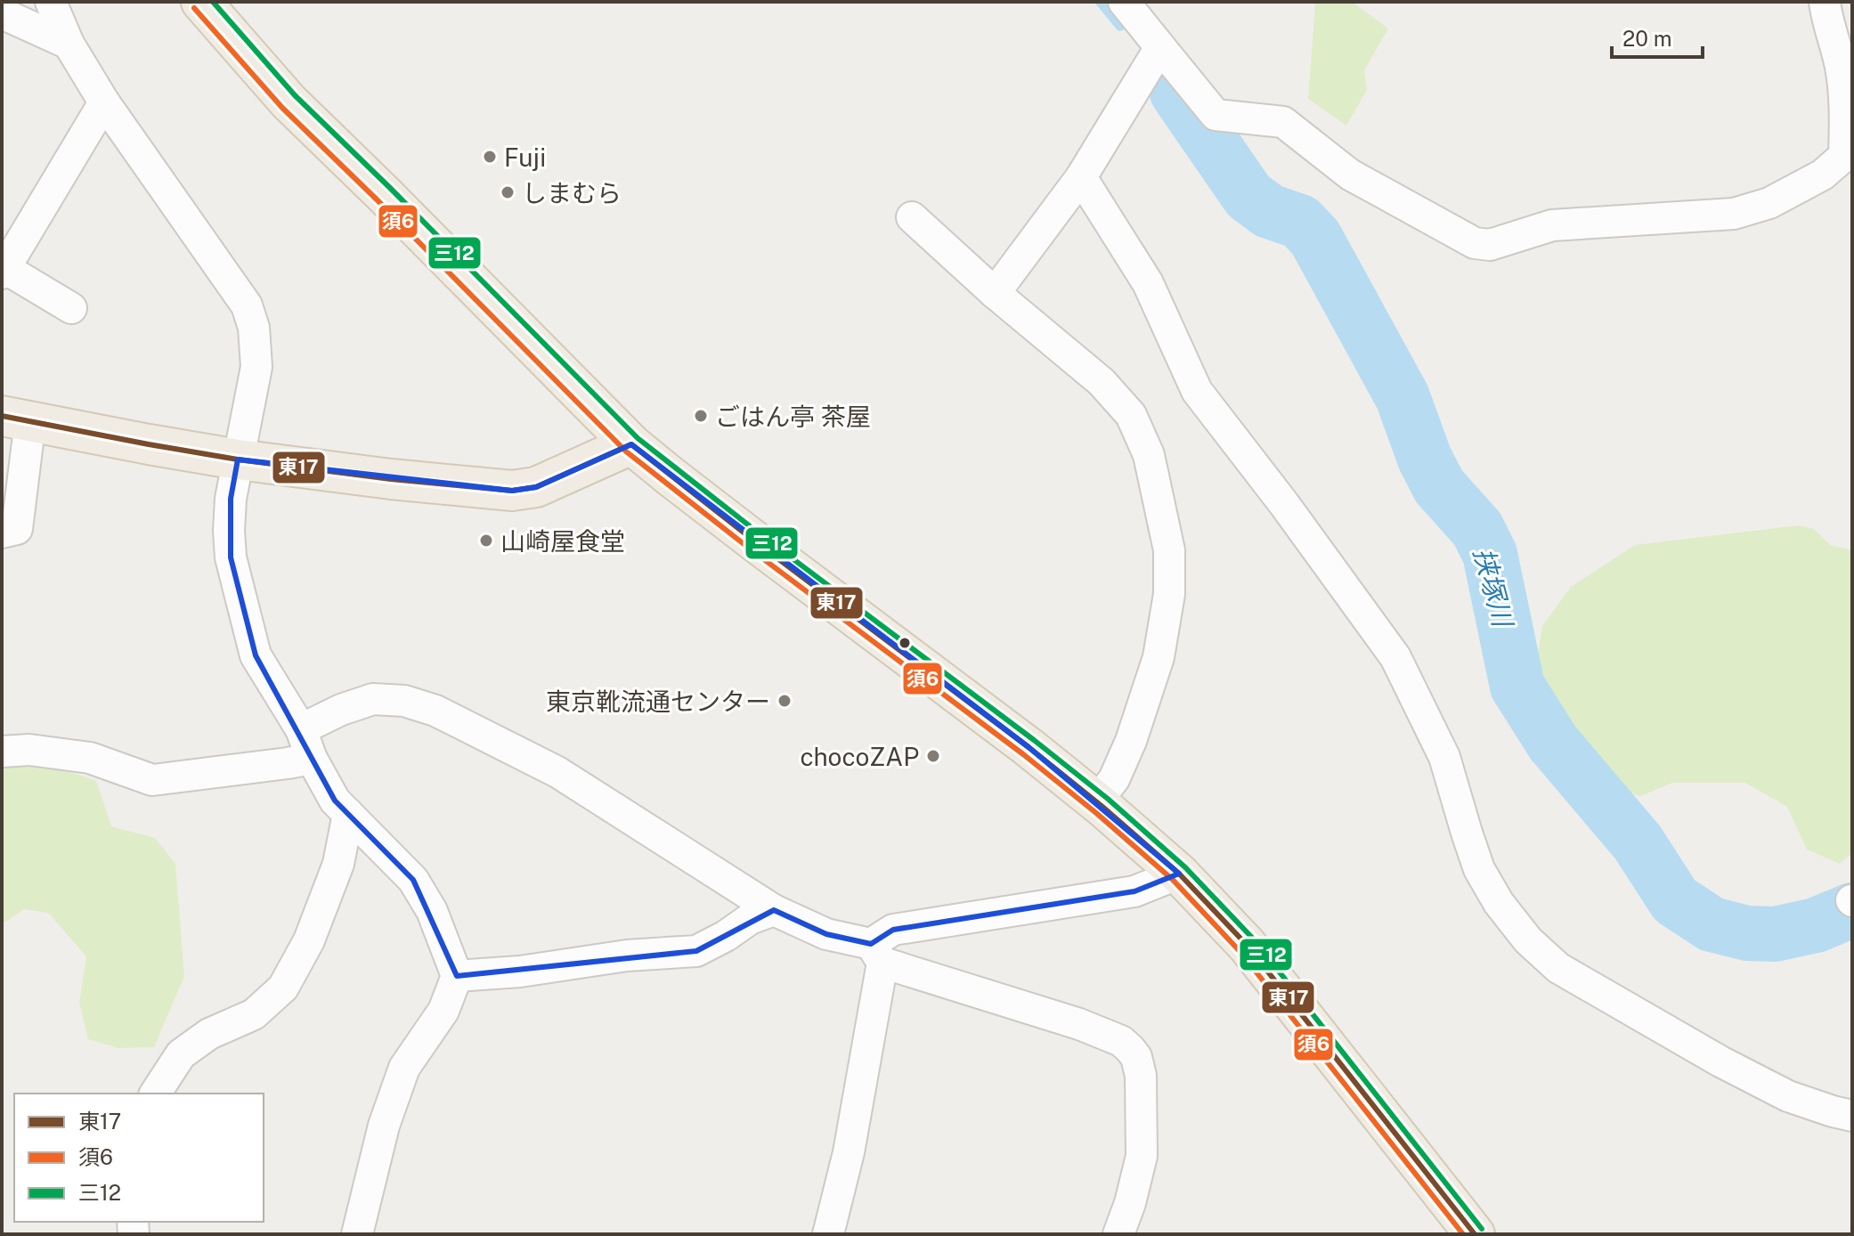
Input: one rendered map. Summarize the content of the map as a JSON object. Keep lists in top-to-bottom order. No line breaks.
{"water":["挟塚川"],"places":["Fuji","しまむら","ごはん亭 茶屋","山崎屋食堂","東京靴流通センター","chocoZAP"],"lines":["transit line 三12","transit line 須6","transit line 東17"],"legend":["東17","須6","三12"],"scale_bar":"20 m"}
